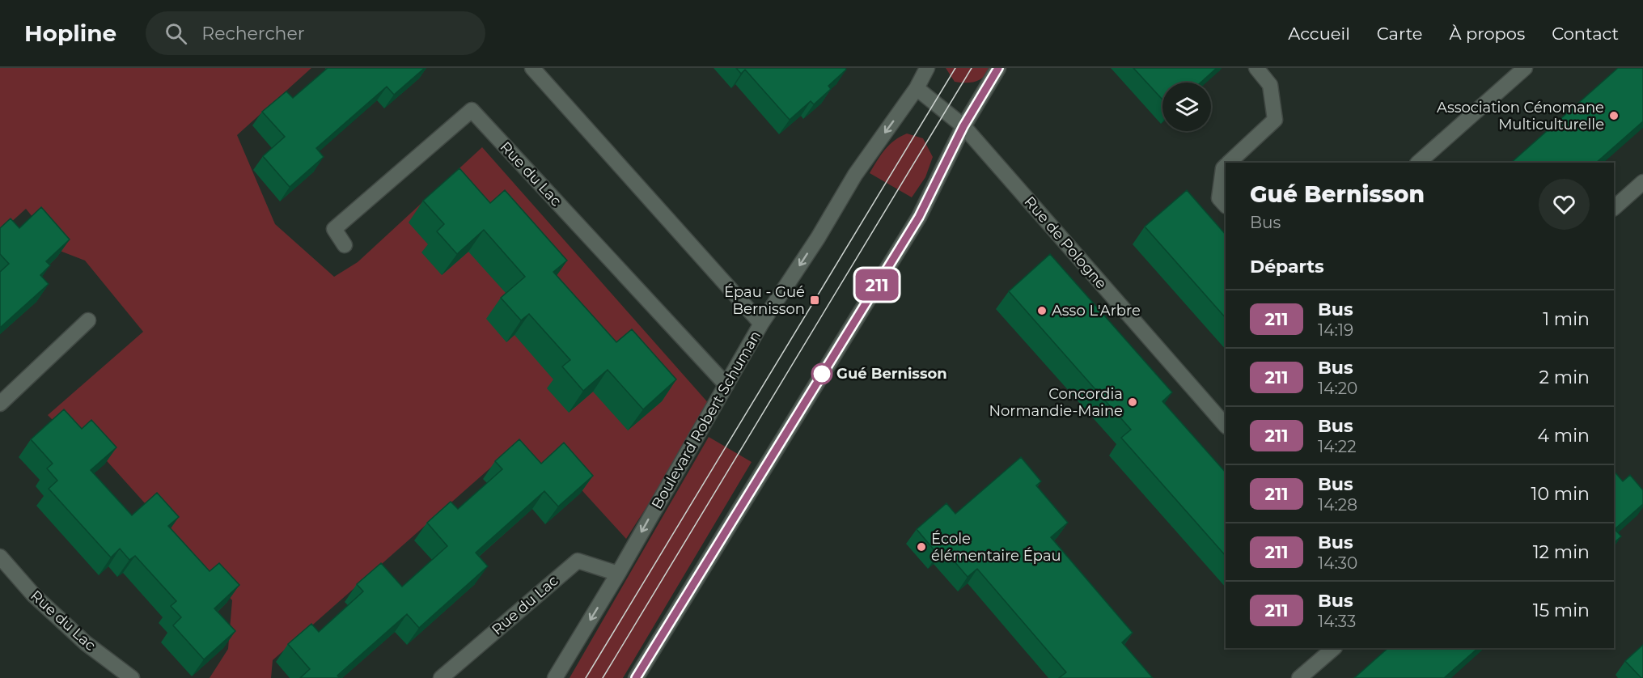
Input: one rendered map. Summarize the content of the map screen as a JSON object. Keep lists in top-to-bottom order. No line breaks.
{"streets":{"street":["Rue du Lac","Rue de Pologne","Boulevard Robert Schuman"]},"crossings":[["Rue du Lac","Boulevard Robert Schuman"],["Rue de Pologne","Boulevard Robert Schuman"]],"places":{"other":["Association Cénomane Multiculturelle","Asso L'Arbre","Gué Bernisson","Concordia Normandie-Maine","École élémentaire Épau"],"transit":["Épau - Gué Bernisson"]},"lines":["bus line 211"],"page":{"header":"Hopline","search":"Rechercher","nav":["Accueil","Carte","À propos","Contact"],"on_map":"211","heading":[["Gué Bernisson","Bus"],"Départs"],"list":[{"mark":"211","name":"Bus","note":"14:19","value":"1 min"},{"mark":"211","name":"Bus","note":"14:20","value":"2 min"},{"mark":"211","name":"Bus","note":"14:22","value":"4 min"},{"mark":"211","name":"Bus","note":"14:28","value":"10 min"},{"mark":"211","name":"Bus","note":"14:30","value":"12 min"},{"mark":"211","name":"Bus","note":"14:33","value":"15 min"}]}}
